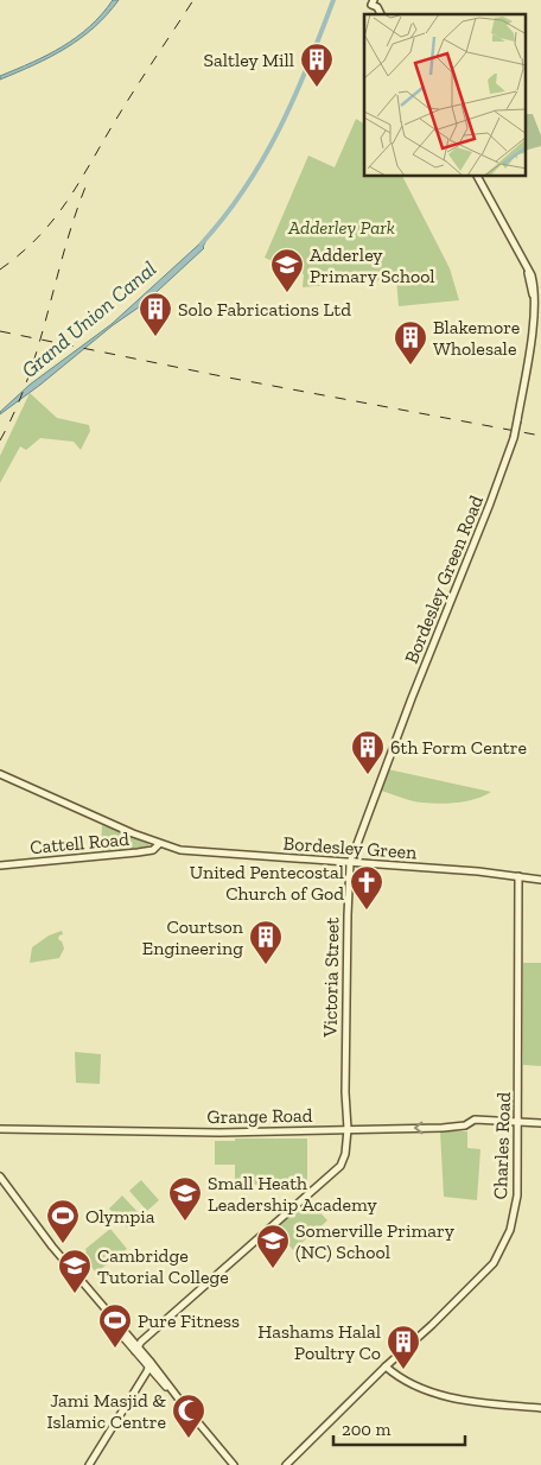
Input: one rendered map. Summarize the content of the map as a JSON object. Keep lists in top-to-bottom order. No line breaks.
{"streets":{"main road":["Bordesley Green Road","Cattell Road","Bordesley Green","Victoria Street","Grange Road","Charles Road"]},"crossings":[["Bordesley Green Road","Bordesley Green"],["Bordesley Green Road","Victoria Street"],["Cattell Road","Bordesley Green"],["Bordesley Green","Victoria Street"],["Bordesley Green","Charles Road"],["Victoria Street","Grange Road"],["Grange Road","Charles Road"]],"water":["Grand Union Canal"],"parks":["Adderley Park"],"places":{"building":["Saltley Mill","Solo Fabrications Ltd","Blakemore Wholesale","6th Form Centre","Courtson Engineering","Hashams Halal Poultry Co"],"school or university":["Adderley Primary School","Small Heath Leadership Academy","Somerville Primary (NC) School","Cambridge Tutorial College"],"church":["United Pentecostal Church of God"],"sports":["Olympia","Pure Fitness"],"mosque":["Jami Masjid & Islamic Centre"]},"scale_bar":"200 m"}
